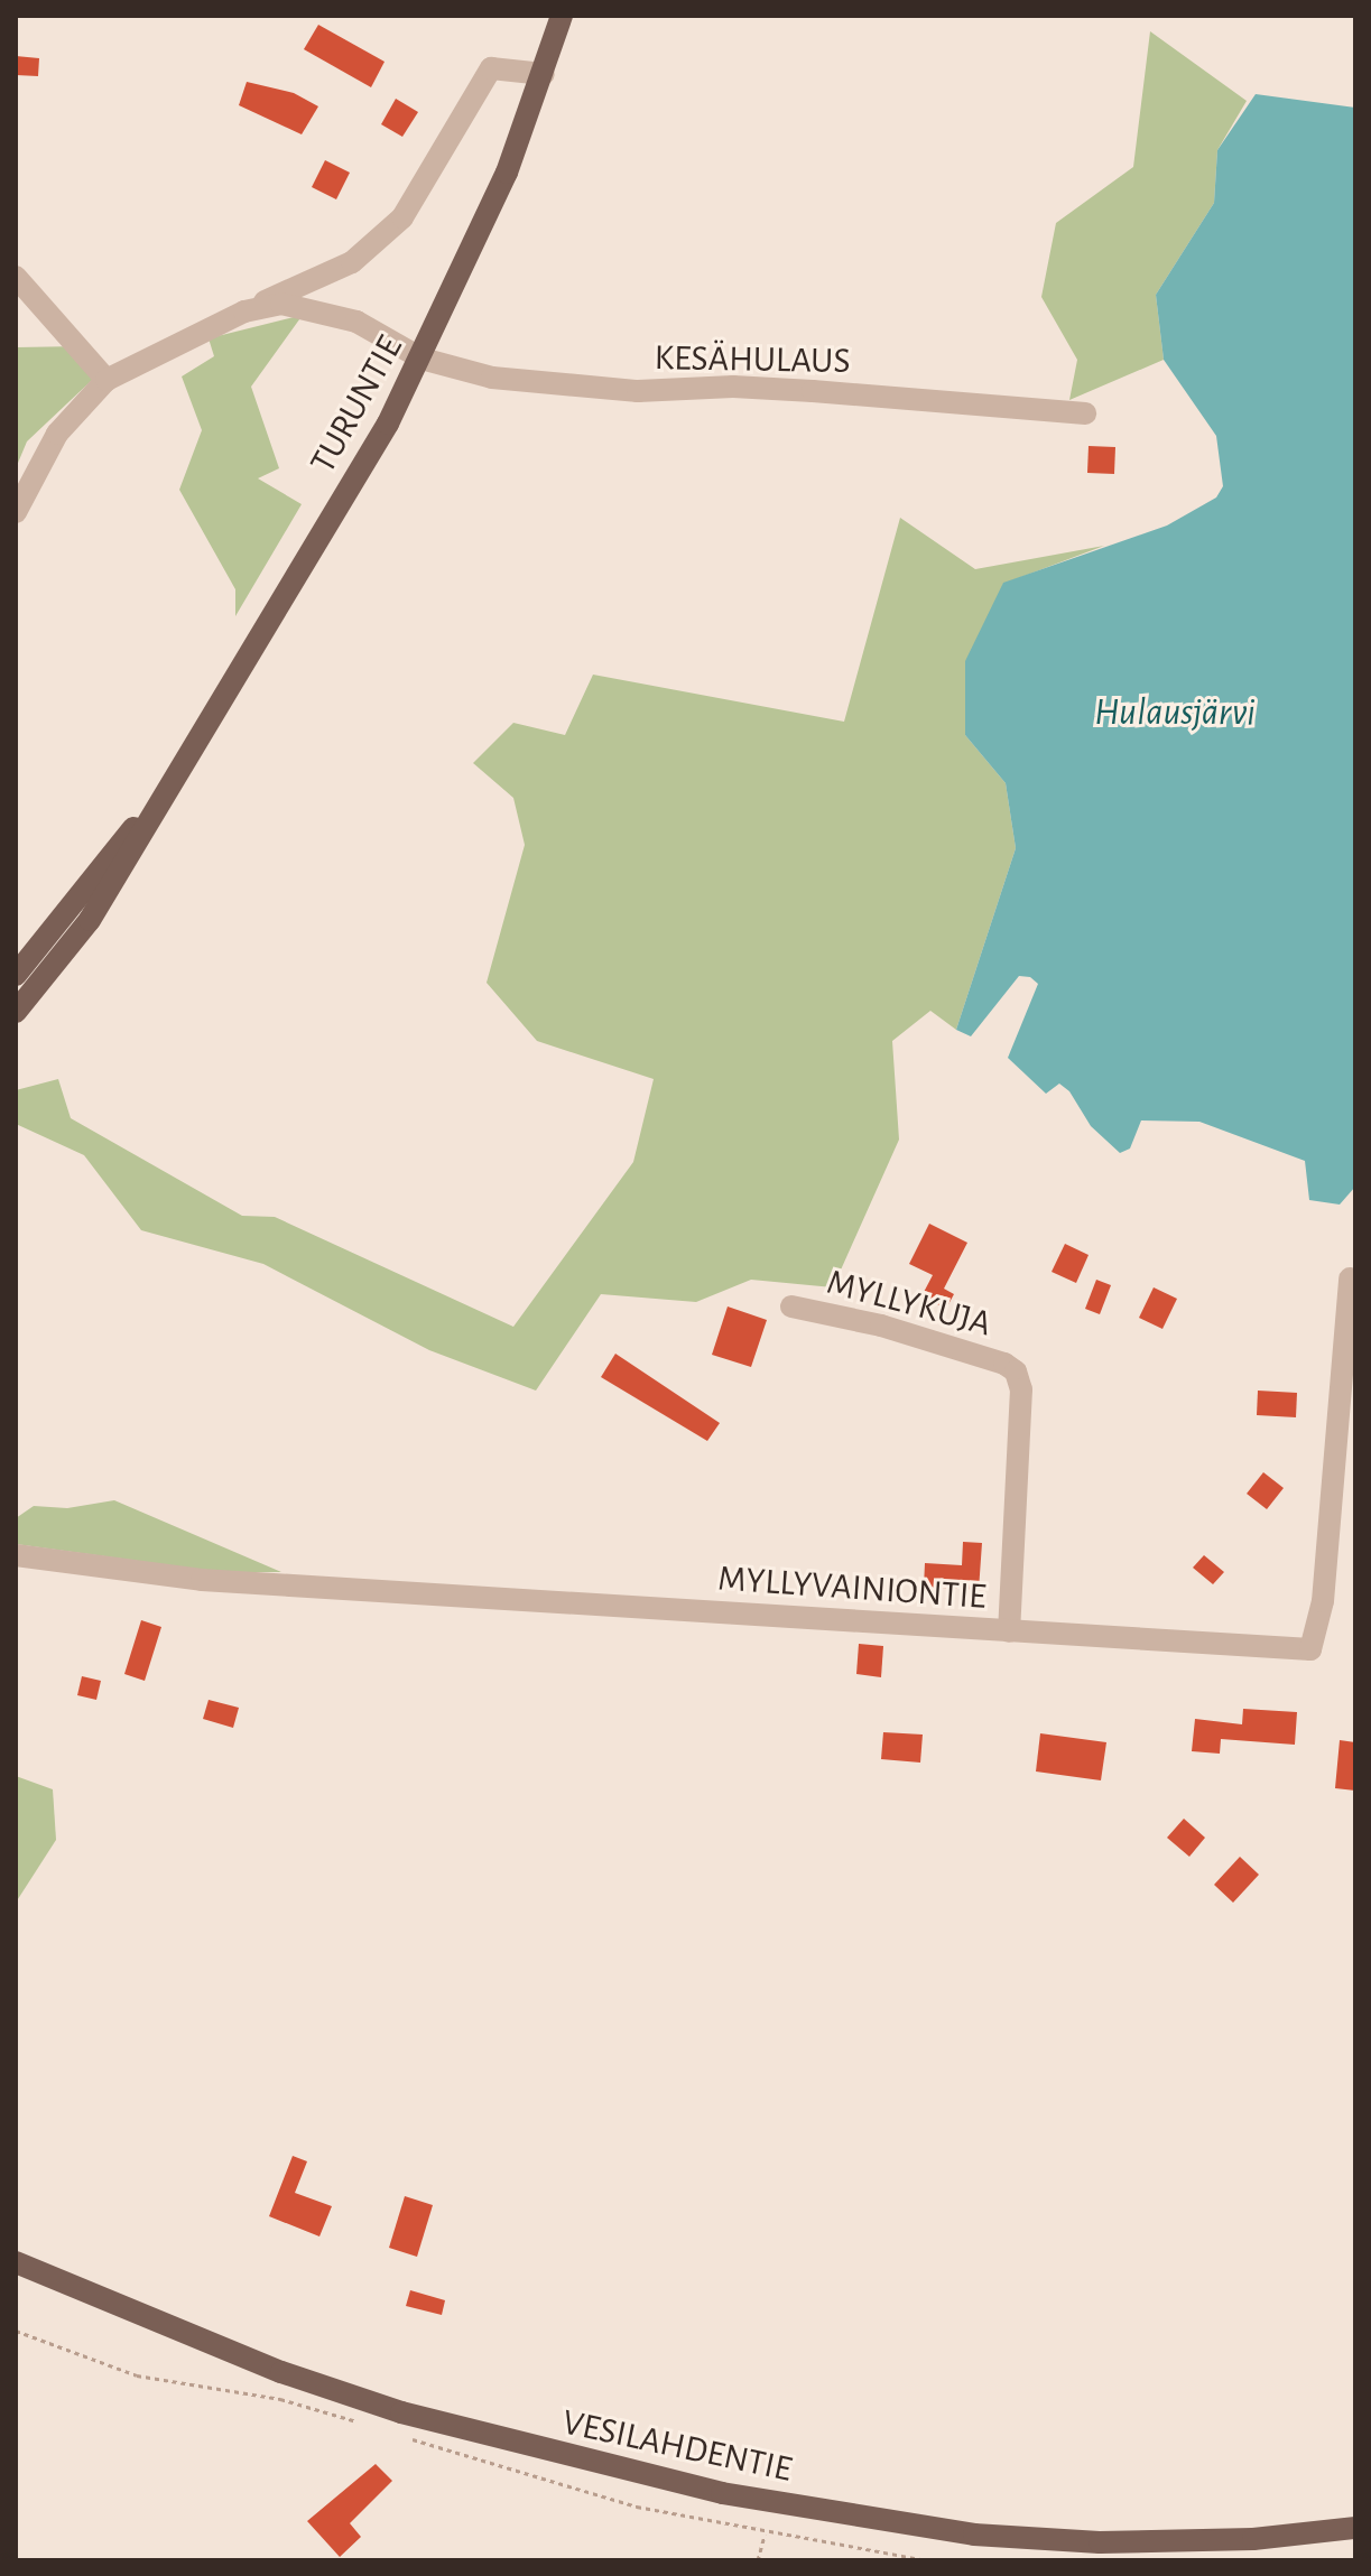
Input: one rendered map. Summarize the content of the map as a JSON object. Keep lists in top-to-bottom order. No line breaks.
{"streets":{"main road":["TURUNTIE","VESILAHDENTIE"],"street":["KESÄHULAUS","MYLLYKUJA","MYLLYVAINIONTIE"]},"crossings":[["KESÄHULAUS","TURUNTIE"],["MYLLYKUJA","MYLLYVAINIONTIE"]],"water":["Hulausjärvi"]}
